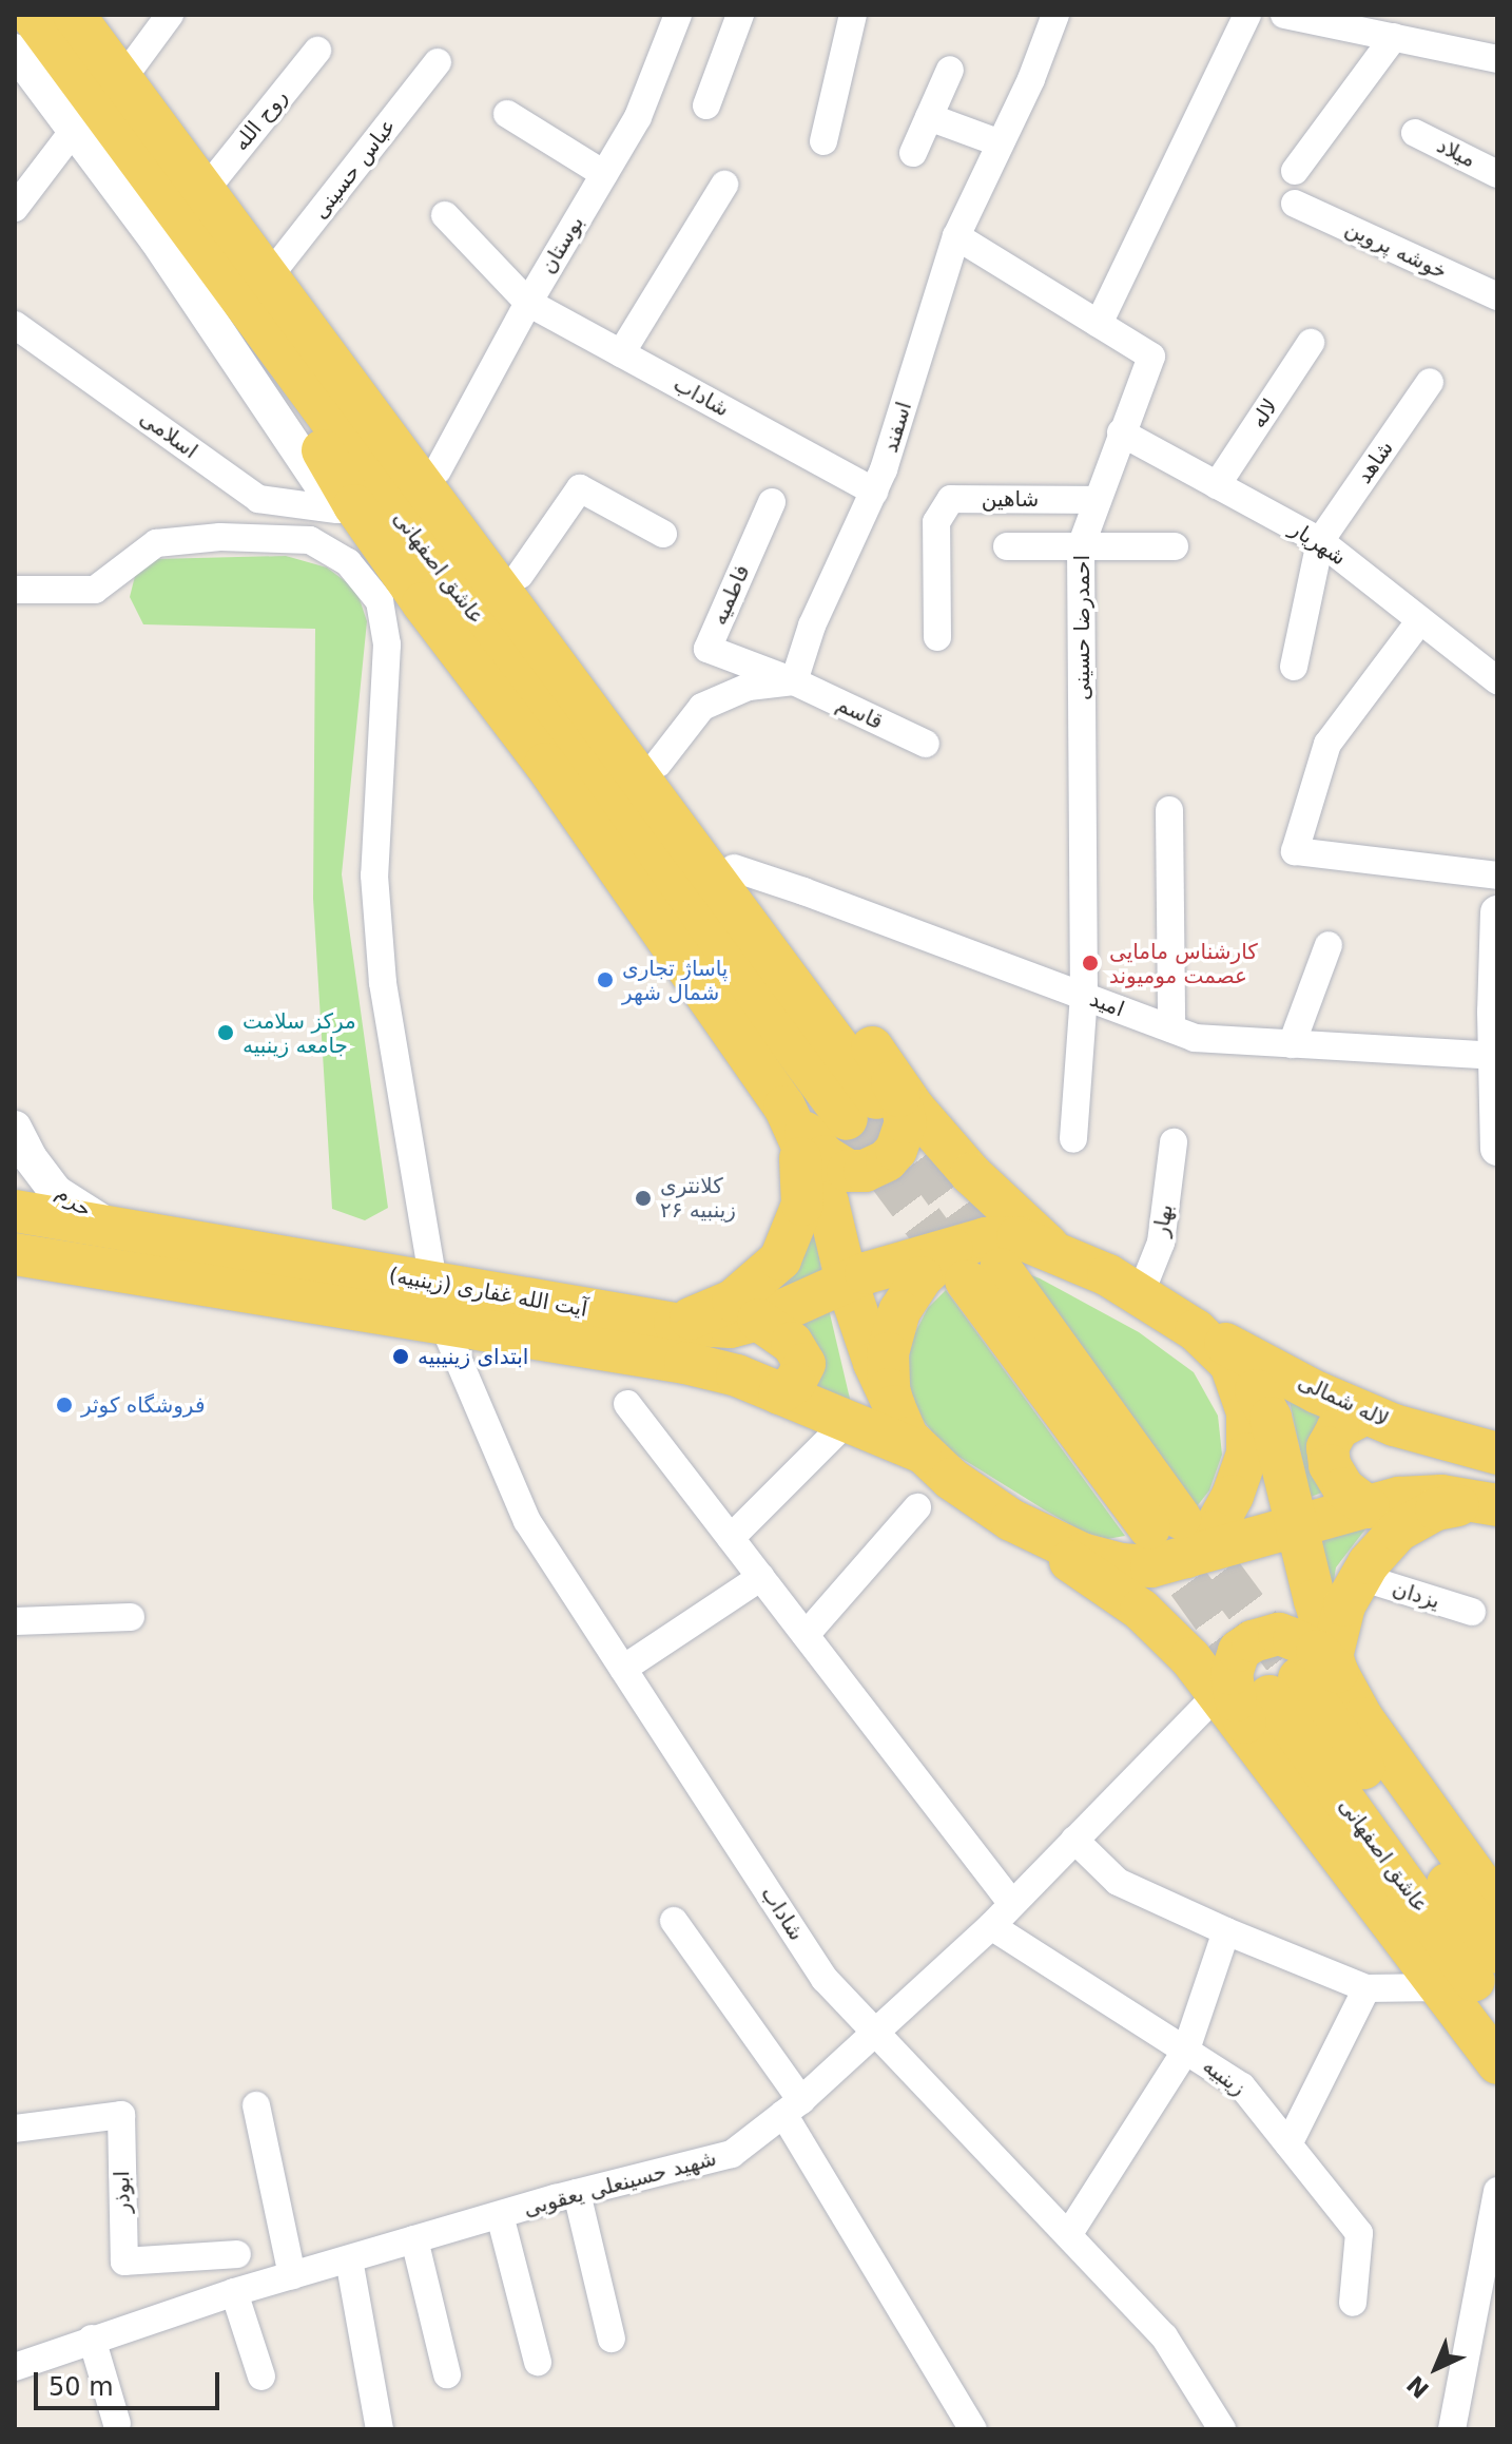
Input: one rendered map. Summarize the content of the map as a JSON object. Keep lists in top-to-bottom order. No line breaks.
{"streets":{"main road":["عاشق اصفهانی","آیت الله غفاری (زینبیه)","لاله شمالی"],"street":["روح الله","میلاد","عباس حسینی","بوستان","خوشه پروین","شاداب","لاله","اسفند","اسلامی","شاهد","شاهین","شهریار","فاطمیه","احمدرضا حسینی","قاسم","امید","حرم","بهار","یزدان","زینبیه","شهید حسینعلی یعقوبی","ابوذر"]},"crossings":[["روح الله","عاشق اصفهانی"],["عباس حسینی","عاشق اصفهانی"],["بوستان","شاداب"],["شاداب","اسفند"],["شاداب","آیت الله غفاری (زینبیه)"],["شاداب","شهید حسینعلی یعقوبی"],["لاله","شهریار"],["اسفند","فاطمیه"],["اسفند","احمدرضا حسینی"],["اسفند","قاسم"],["شاهد","شهریار"],["شاهین","احمدرضا حسینی"],["شهریار","احمدرضا حسینی"],["فاطمیه","قاسم"],["احمدرضا حسینی","امید"],["حرم","آیت الله غفاری (زینبیه)"],["زینبیه","شهید حسینعلی یعقوبی"]],"places":["کارشناس مامایی عصمت مومیوند","پاساژ تجاری شمال شهر","مرکز سلامت جامعه زینبیه","کلانتری ۲۶ زینبیه","ابتدای زینیبیه","فروشگاه کوثر"],"scale_bar":"50 m","north":"bottom left"}
